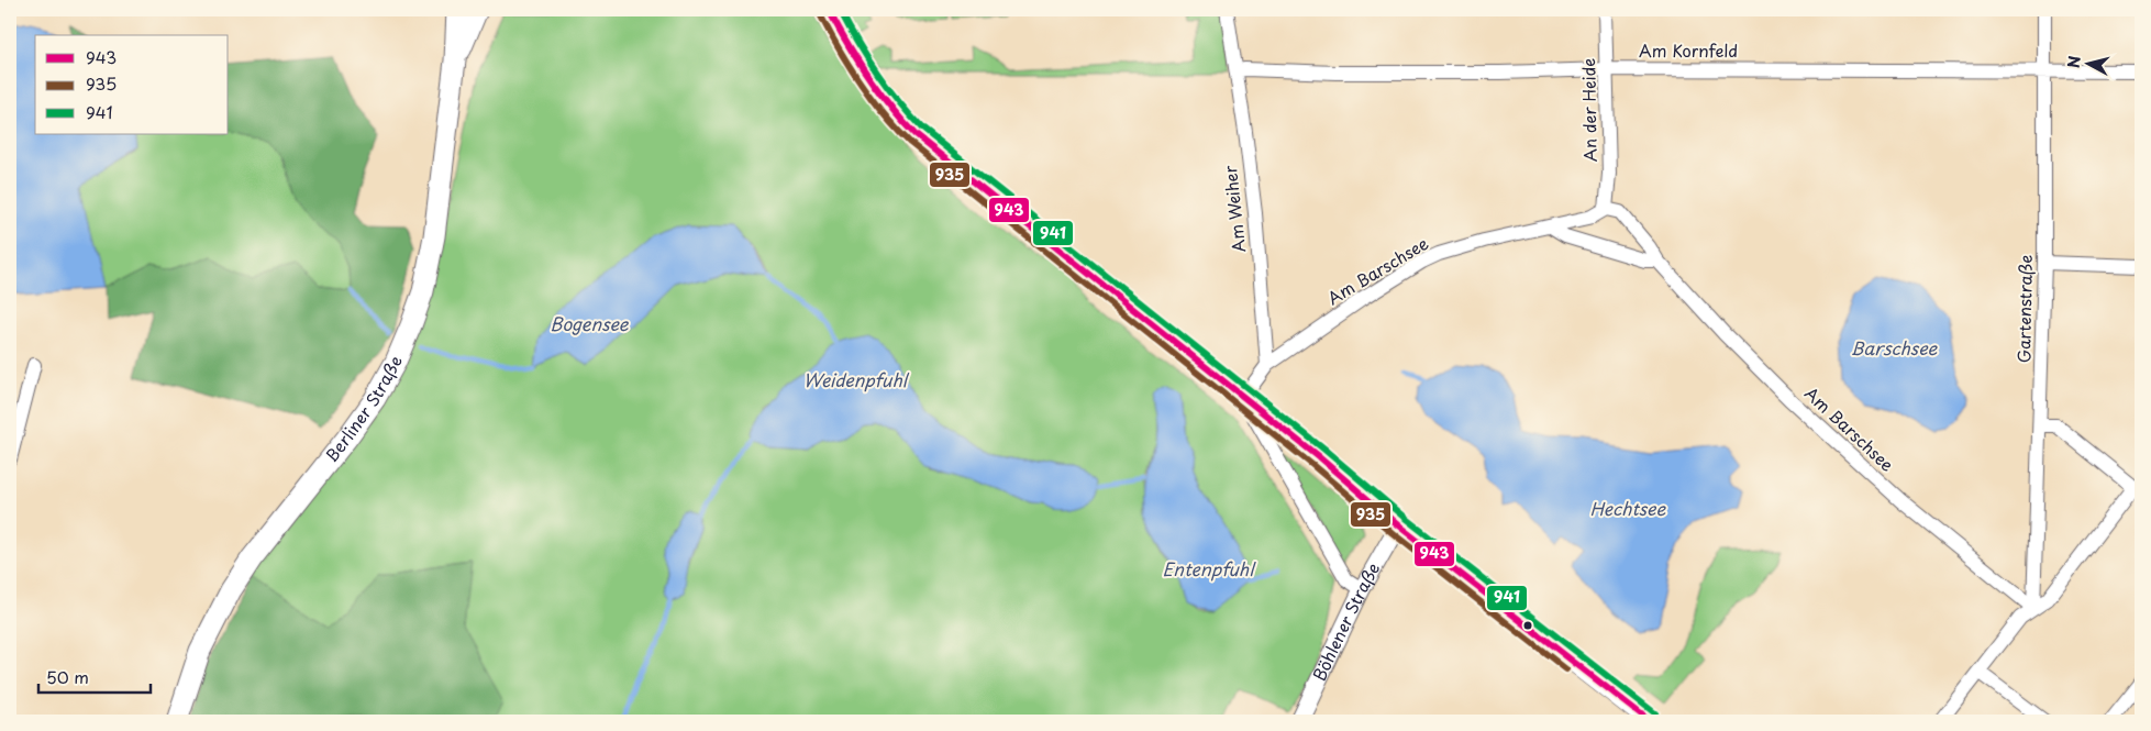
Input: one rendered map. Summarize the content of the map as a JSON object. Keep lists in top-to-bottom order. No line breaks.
{"streets":{"main road":["Berliner Straße"],"street":["Am Kornfeld","An der Heide","Am Weiher","Am Barschsee","Gartenstraße","Böhlener Straße"]},"crossings":[["Am Kornfeld","An der Heide"],["Am Kornfeld","Am Weiher"],["Am Kornfeld","Gartenstraße"],["An der Heide","Am Barschsee"],["Am Weiher","Am Barschsee"],["Am Barschsee","Gartenstraße"]],"water":["Bogensee","Barschsee","Weidenpfuhl","Hechtsee","Entenpfuhl"],"lines":["transit line 943","transit line 941","transit line 935"],"legend":["943","935","941"],"scale_bar":"50 m","north":"left"}
